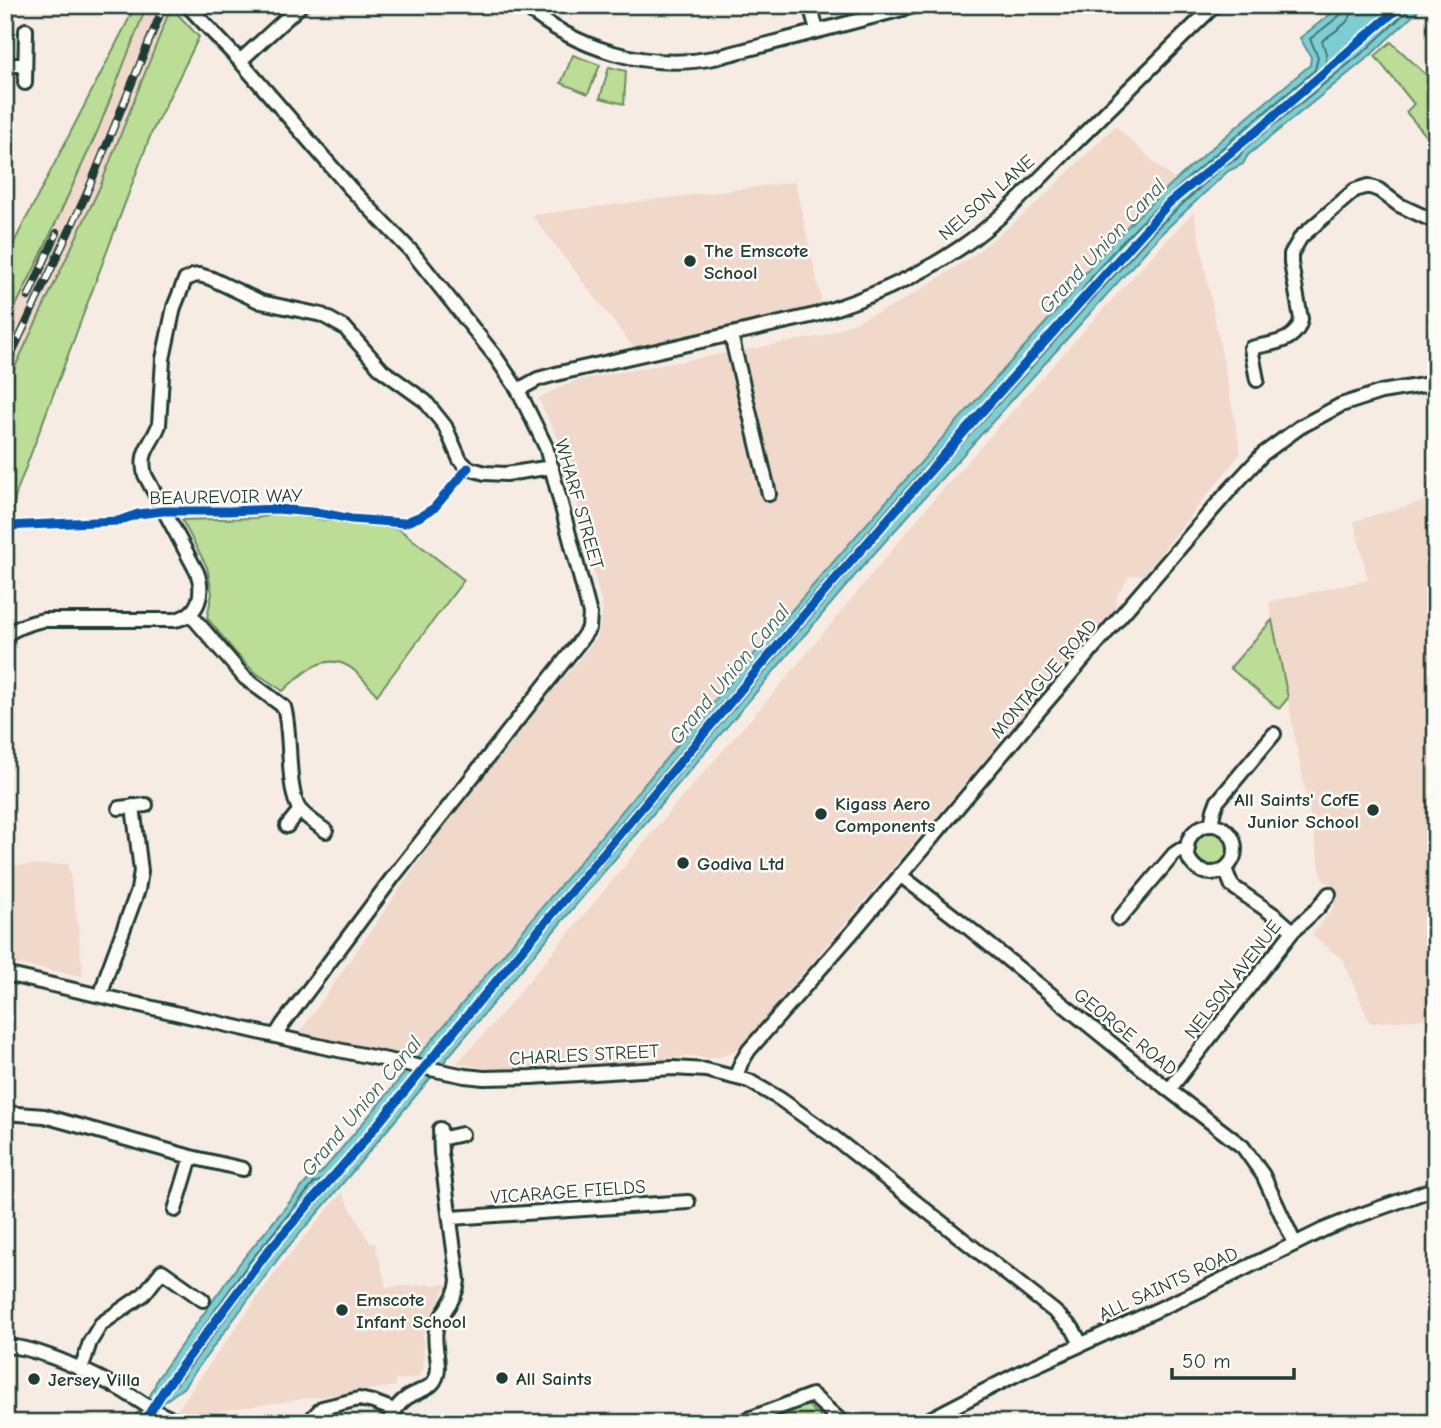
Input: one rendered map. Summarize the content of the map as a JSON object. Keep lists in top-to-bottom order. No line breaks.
{"streets":{"street":["NELSON LANE","WHARF STREET","MONTAGUE ROAD","NELSON AVENUE","GEORGE ROAD","CHARLES STREET","VICARAGE FIELDS","ALL SAINTS ROAD"],"cycle path":["BEAUREVOIR WAY"]},"crossings":[["NELSON LANE","WHARF STREET"],["WHARF STREET","CHARLES STREET"],["MONTAGUE ROAD","GEORGE ROAD"],["MONTAGUE ROAD","CHARLES STREET"],["NELSON AVENUE","GEORGE ROAD"],["GEORGE ROAD","ALL SAINTS ROAD"],["CHARLES STREET","ALL SAINTS ROAD"]],"water":["Grand Union Canal"],"places":["The Emscote School","All Saints' CofE Junior School","Kigass Aero Components","Godiva Ltd","Emscote Infant School","All Saints","Jersey Villa"],"scale_bar":"50 m"}
